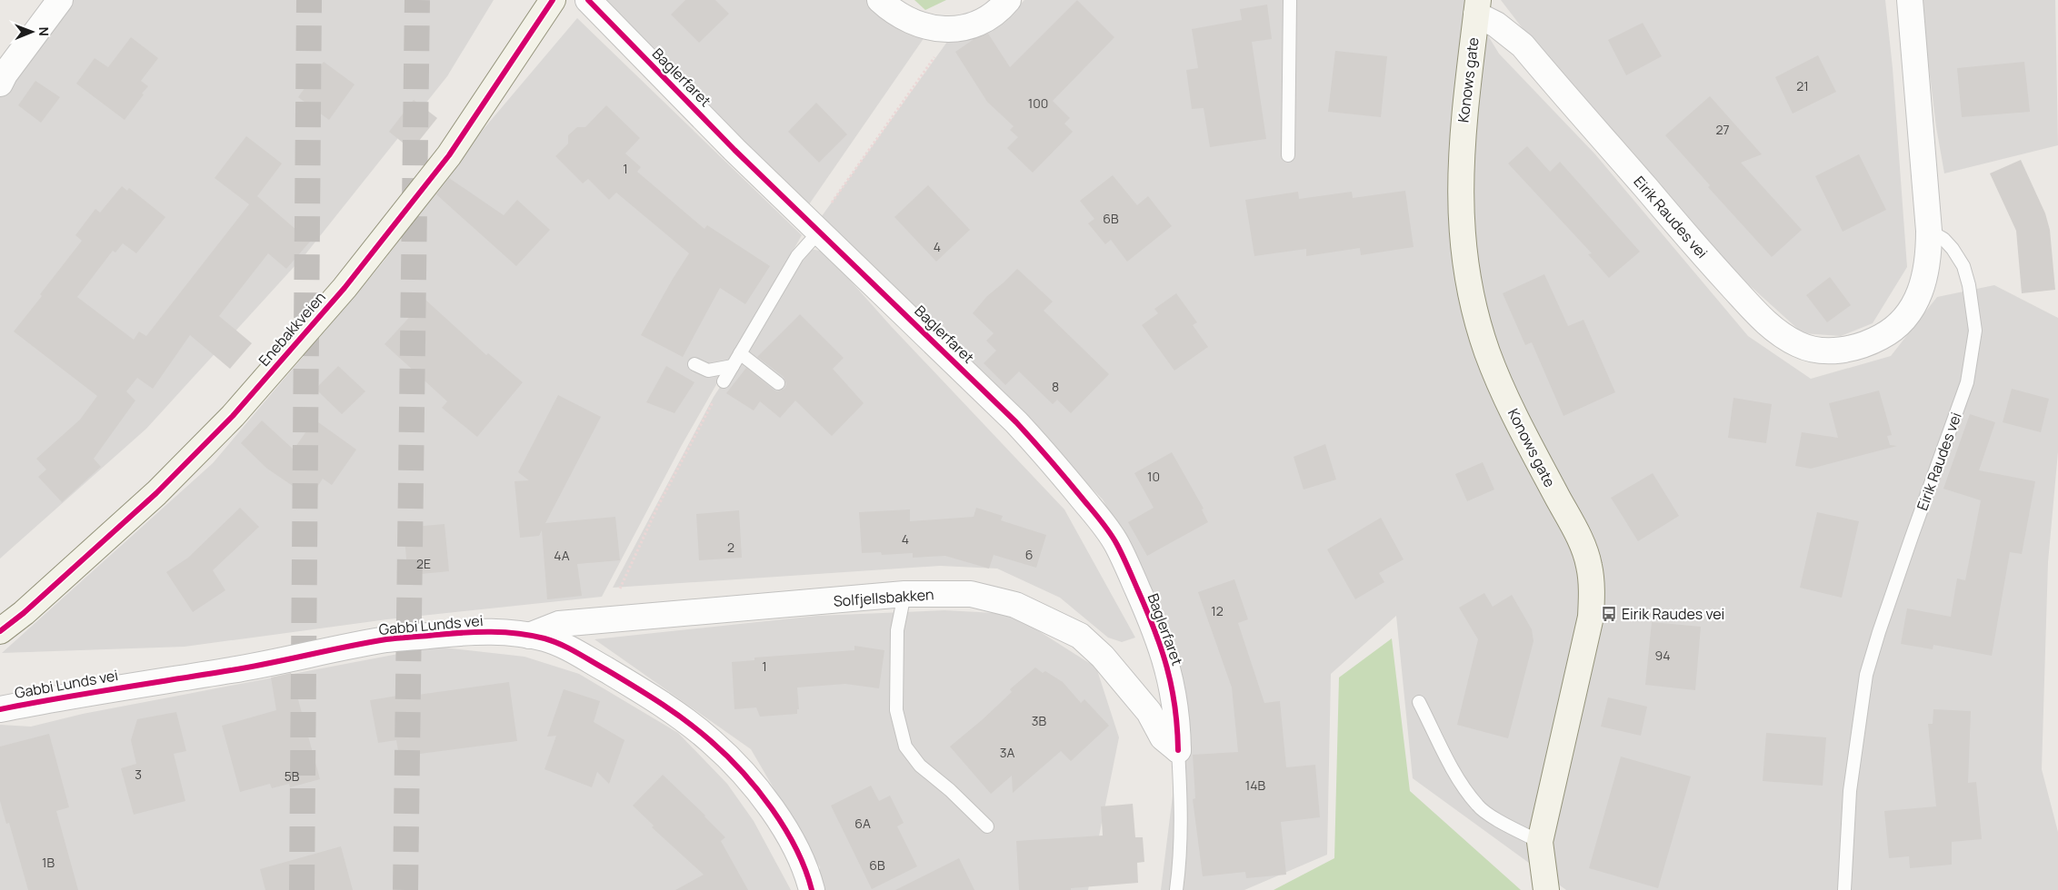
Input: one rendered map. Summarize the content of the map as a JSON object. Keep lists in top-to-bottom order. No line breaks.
{"streets":{"street":["Baglerfaret","Konows gate","Eirik Raudes vei","Enebakkveien","Solfjellsbakken","Gabbi Lunds vei"]},"crossings":[["Baglerfaret","Solfjellsbakken"],["Konows gate","Eirik Raudes vei"],["Solfjellsbakken","Gabbi Lunds vei"]],"places":{"bus stop":["Eirik Raudes vei"]},"house_numbers":["21","100","27","1","6B","4","8","10","4","2","6","4A","2E","12","94","1","3B","3A","3","5B","14B","6A","1B","6B"],"north":"right"}
